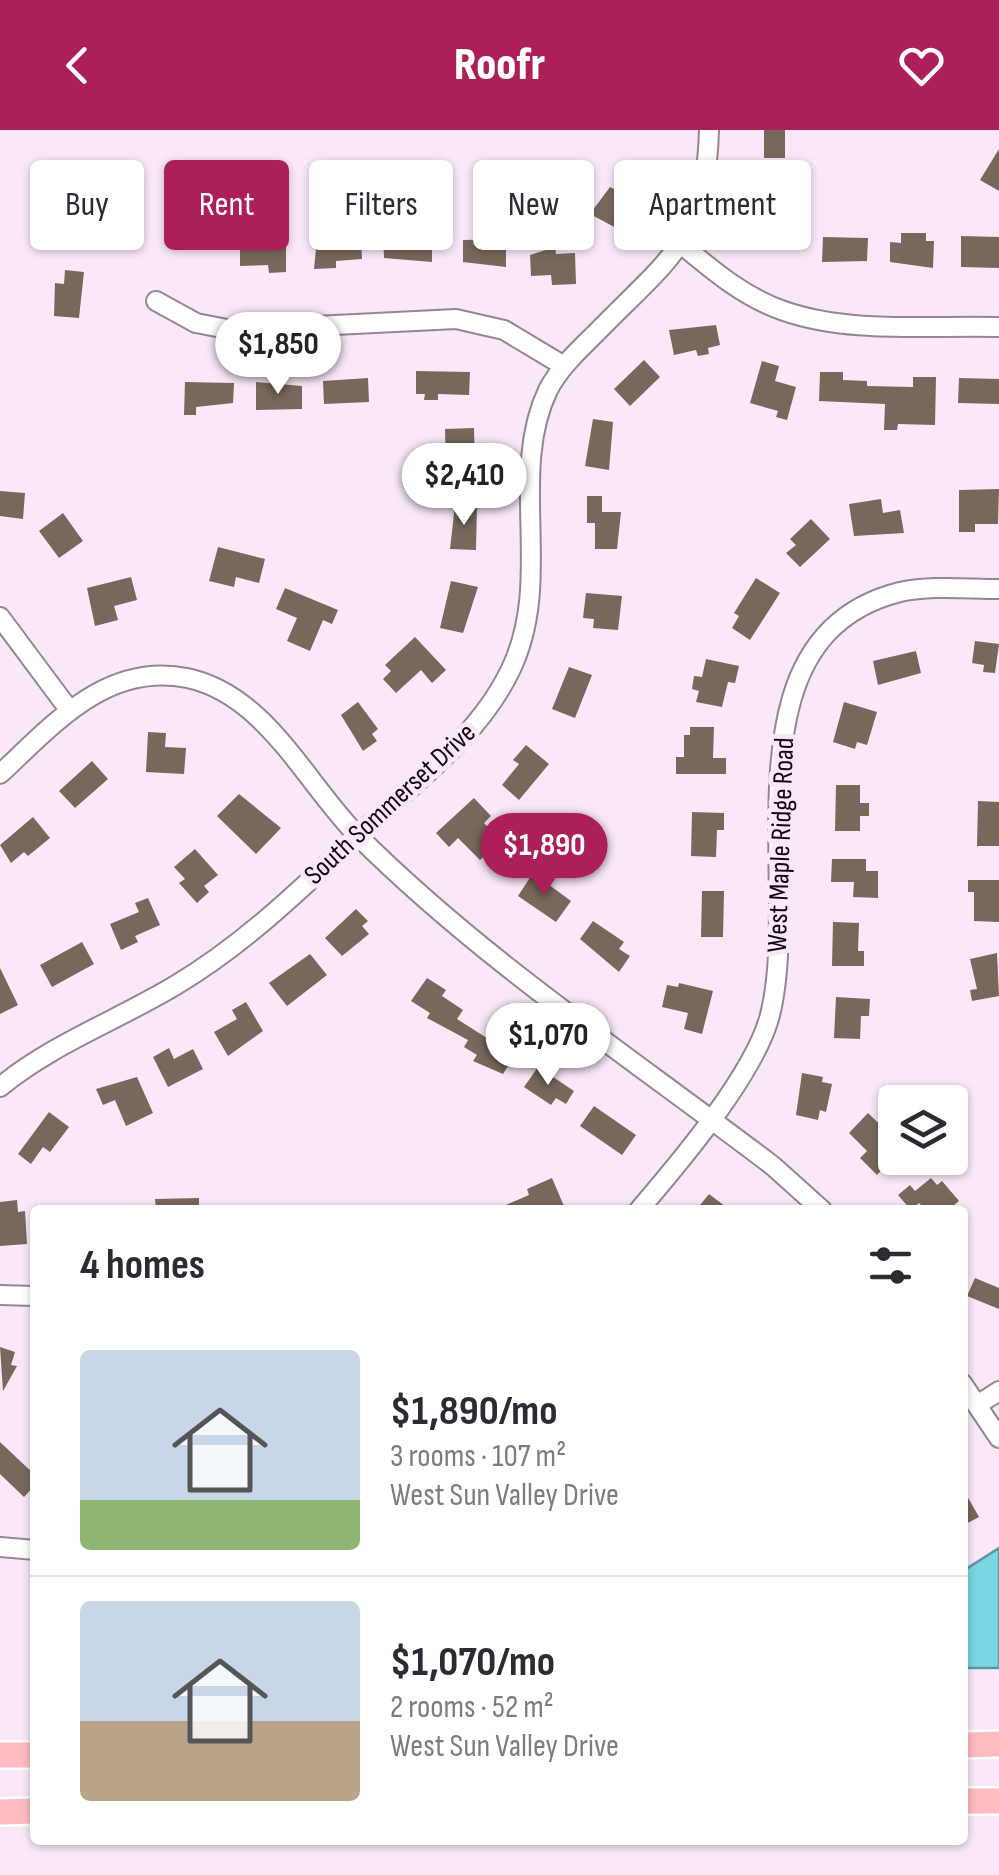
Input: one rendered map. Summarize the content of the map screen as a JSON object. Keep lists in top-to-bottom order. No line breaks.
{"streets":{"street":["South Sommerset Drive","West Maple Ridge Road"]},"page":{"header":"Roofr","chip":["Buy","Rent","Filters","New","Apartment"],"price":["$1,850","$2,410","$1,890","$1,070"],"heading":"4 homes","list":[{"name":"$1,890/mo","note":"3 rooms · 107 m² · West Sun Valley Drive"},{"name":"$1,070/mo","note":"2 rooms · 52 m² · West Sun Valley Drive"}]}}
